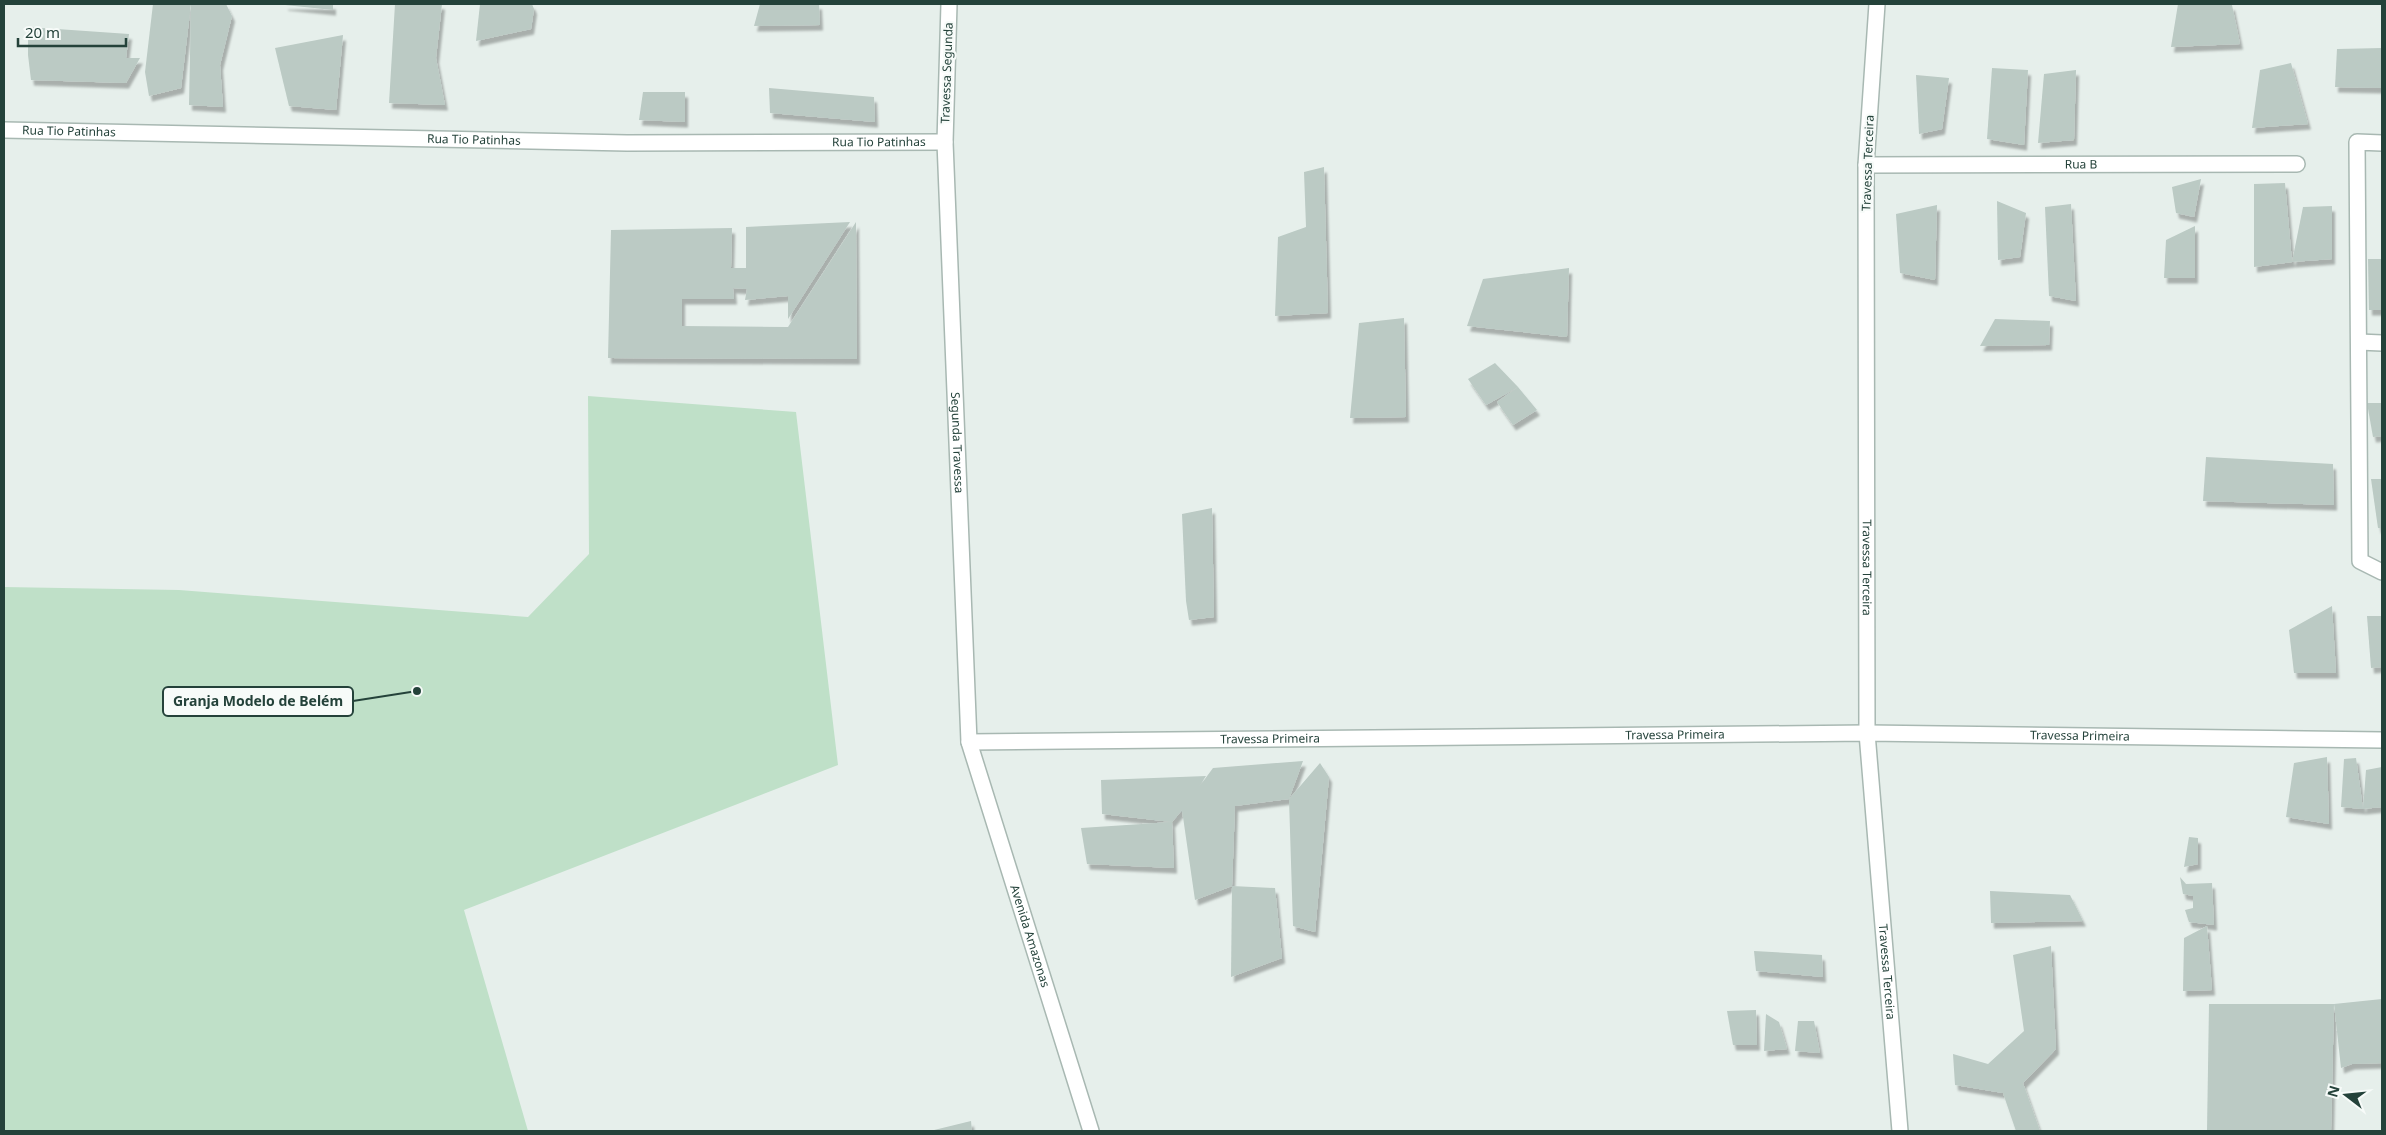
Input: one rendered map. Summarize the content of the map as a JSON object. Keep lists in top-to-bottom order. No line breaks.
{"streets":{"street":["Travessa Segunda","Rua Tio Patinhas","Travessa Terceira","Rua B","Segunda Travessa","Travessa Primeira","Avenida Amazonas"]},"crossings":[["Travessa Segunda","Rua Tio Patinhas"],["Travessa Segunda","Segunda Travessa"],["Rua Tio Patinhas","Segunda Travessa"],["Travessa Terceira","Rua B"],["Travessa Terceira","Travessa Primeira"],["Segunda Travessa","Travessa Primeira"],["Segunda Travessa","Avenida Amazonas"],["Travessa Primeira","Avenida Amazonas"]],"places":["Granja Modelo de Belém"],"scale_bar":"20 m","north":"left"}
